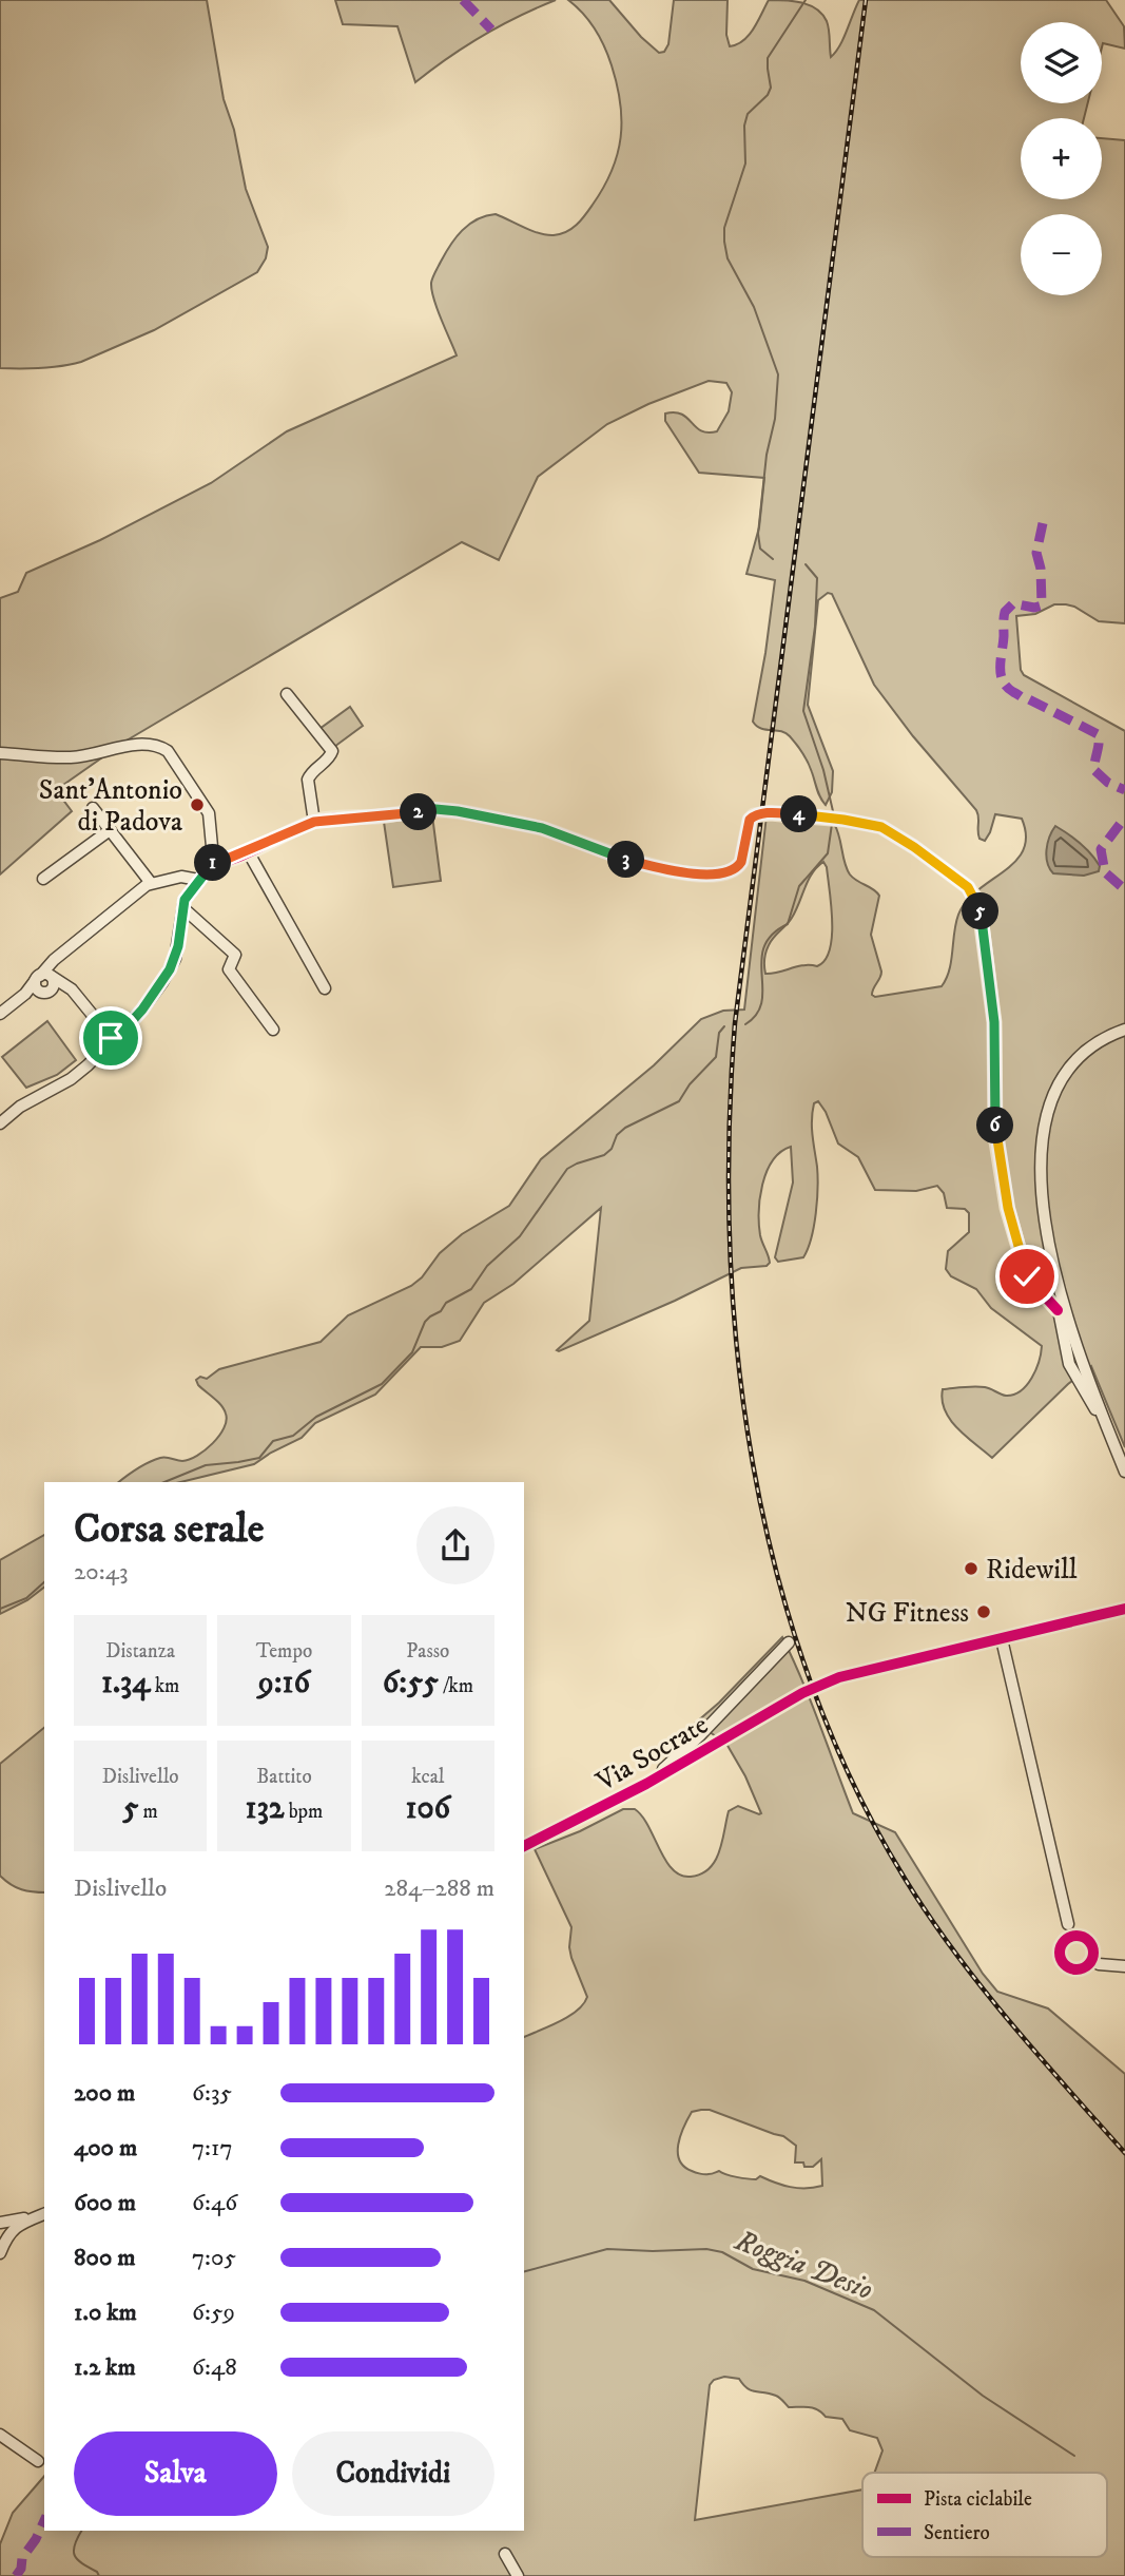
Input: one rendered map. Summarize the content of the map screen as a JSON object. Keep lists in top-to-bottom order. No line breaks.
{"streets":{"street":["Via Socrate"]},"water":["Roggia Desio"],"places":["Sant'Antonio di Padova","Ridewill","NG Fitness"],"legend":["Pista ciclabile","Sentiero"],"page":{"map_buttons":["+","−"],"pins":["2","4","3","1","5","6"],"heading":["Corsa serale","20:43"],"stats":[["Distanza","1.34 km"],["Tempo","9:16"],["Passo","6:55 /km"],["Dislivello","5 m"],["Battito","132 bpm"],["kcal","106"]],"chart":["Dislivello","284–288 m"],"list":[{"name":"200 m","note":"6:35"},{"name":"400 m","note":"7:17"},{"name":"600 m","note":"6:46"},{"name":"800 m","note":"7:05"},{"name":"1.0 km","note":"6:59"},{"name":"1.2 km","note":"6:48"}],"buttons":["Salva","Condividi"]}}
